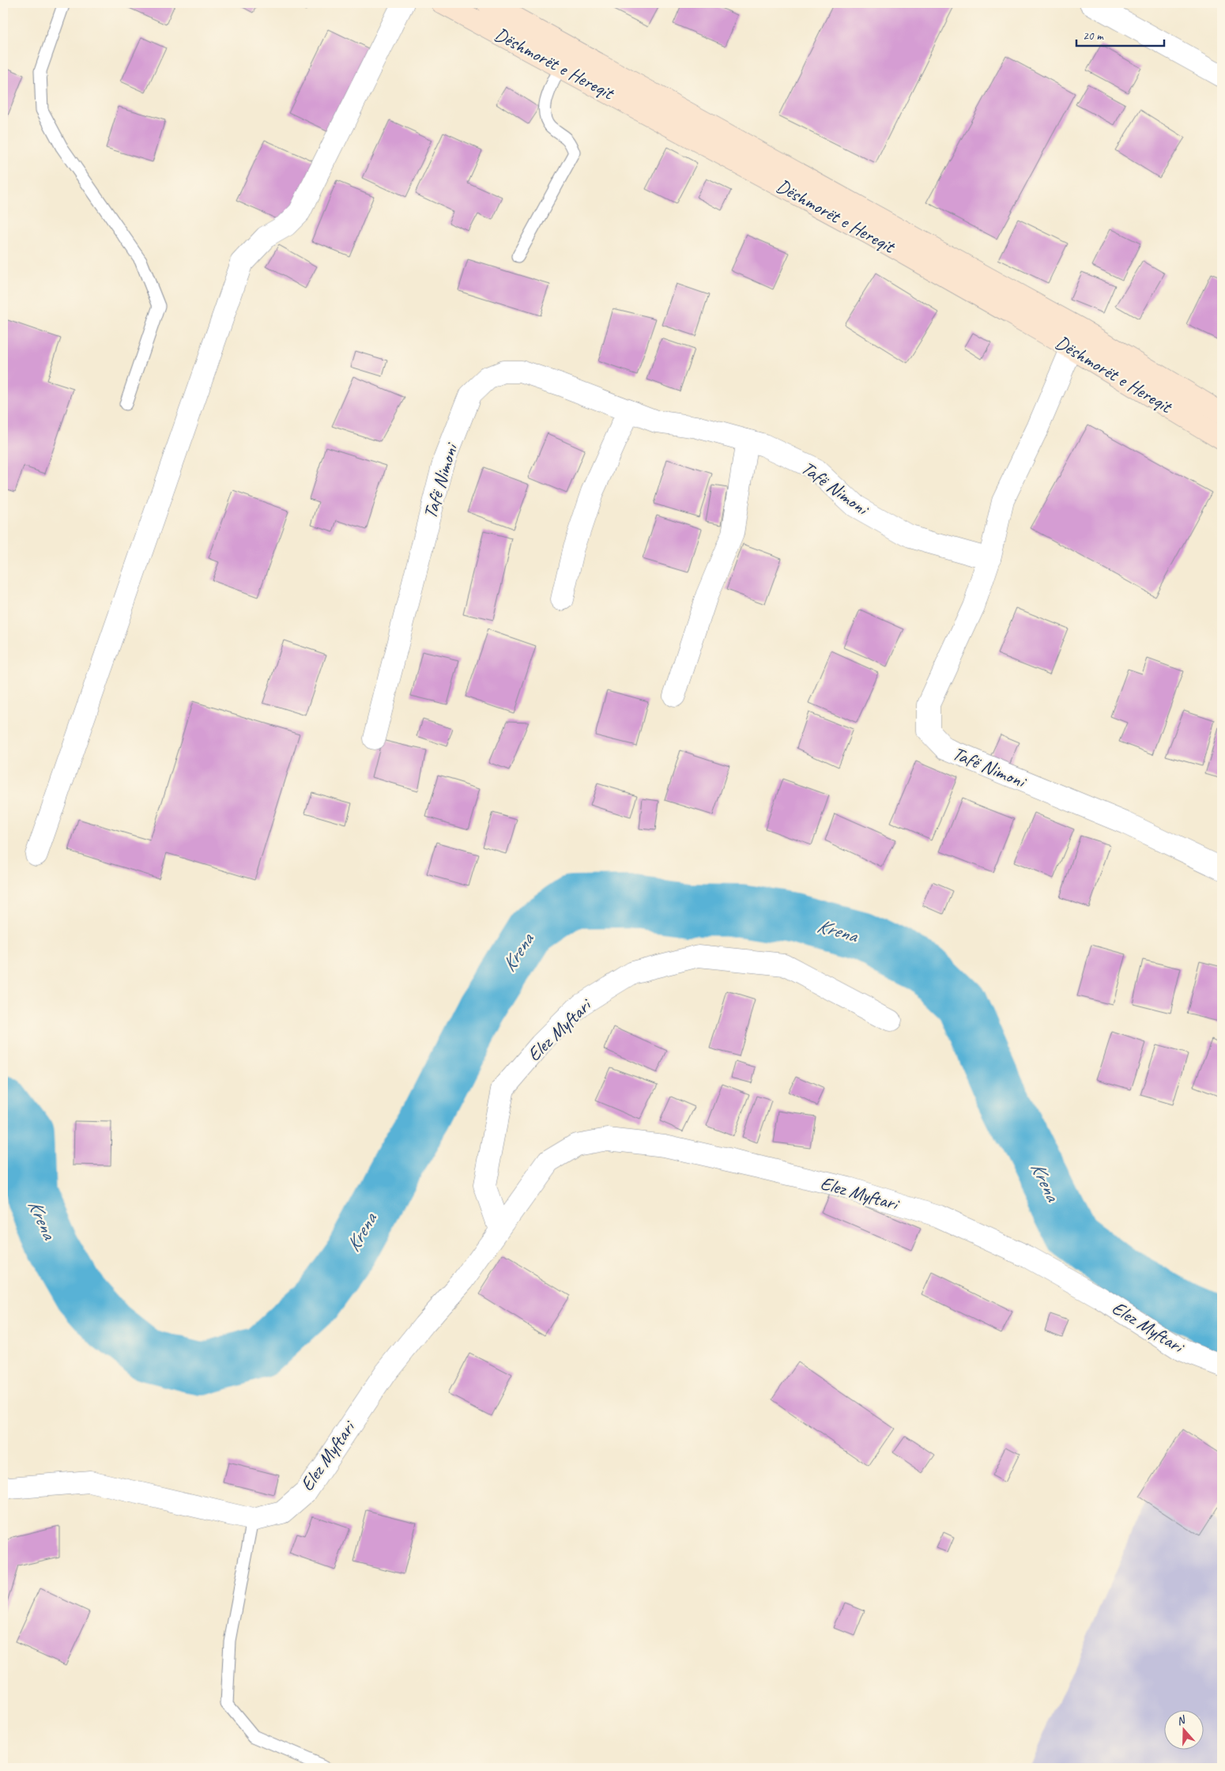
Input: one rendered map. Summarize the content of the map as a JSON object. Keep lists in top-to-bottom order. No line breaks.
{"streets":{"main road":["Dëshmorët e Hereqit"],"street":["Tafë Nimoni","Elez Myftari"]},"crossings":[["Dëshmorët e Hereqit","Tafë Nimoni"]],"water":["Krena"],"scale_bar":"20 m","north":"top"}
